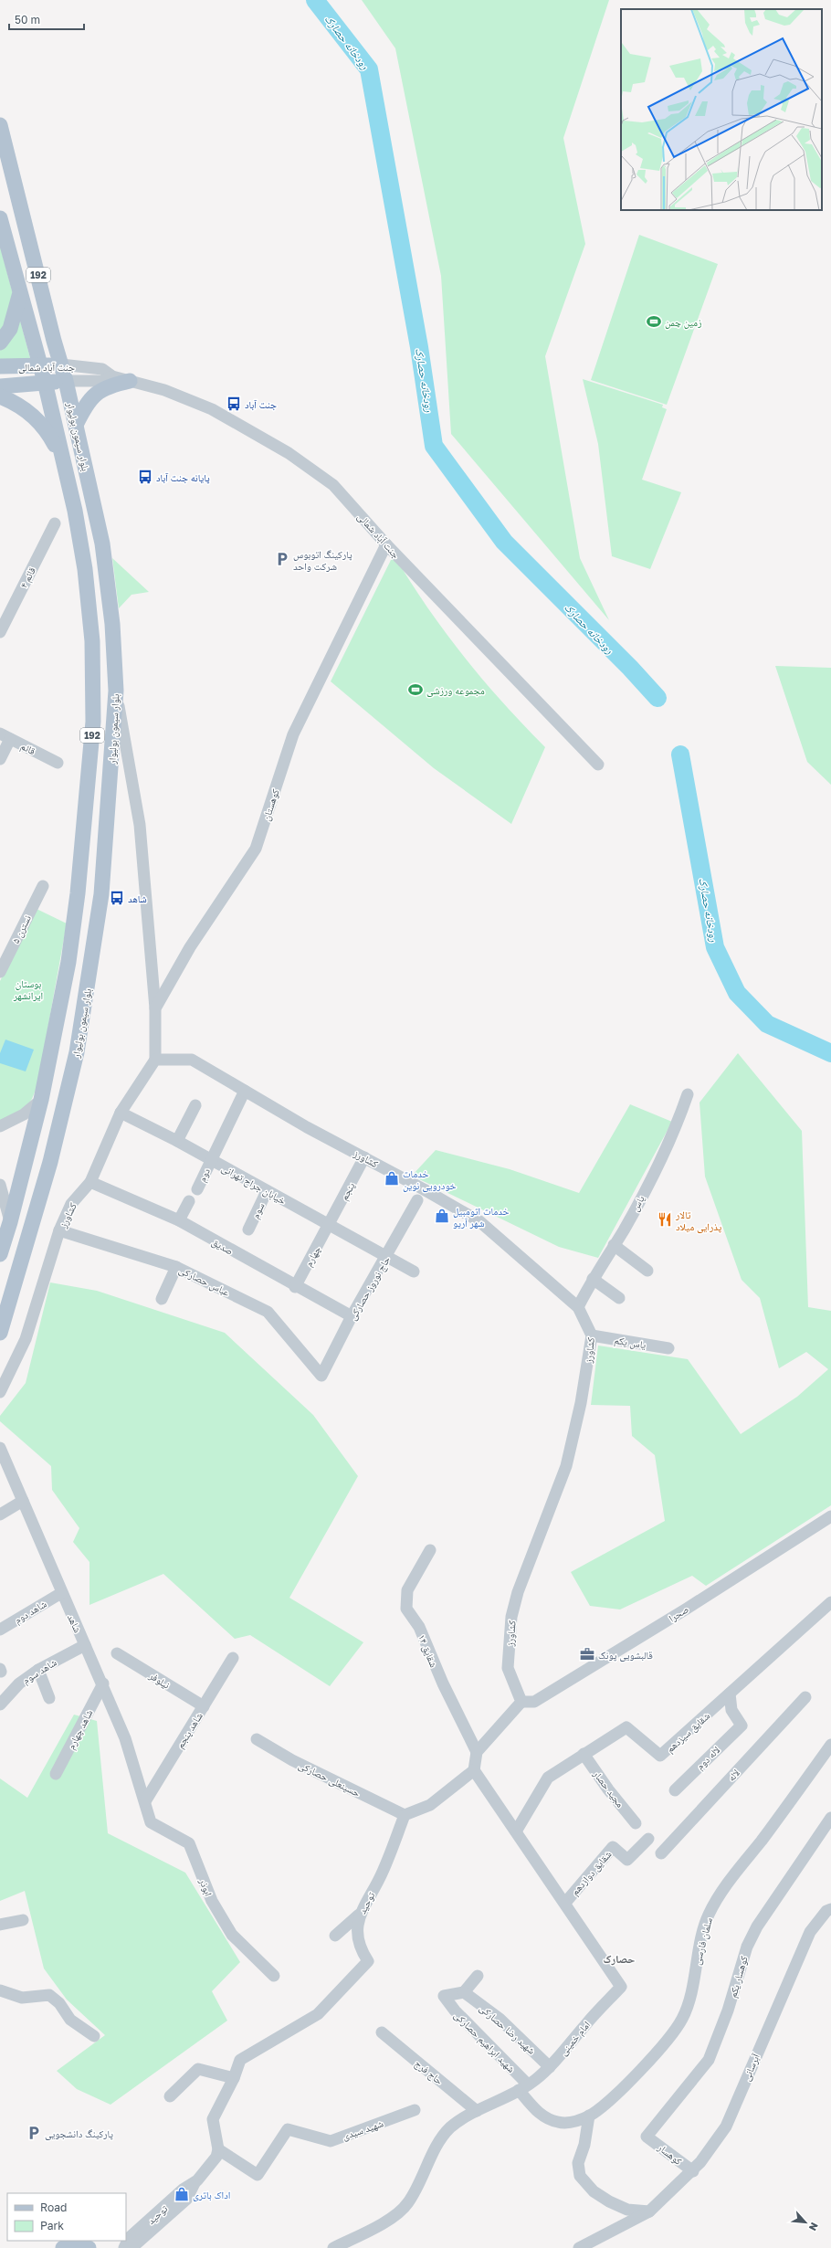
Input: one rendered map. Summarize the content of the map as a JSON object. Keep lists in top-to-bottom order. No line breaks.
{"streets":{"main road":["192","جنت آباد شمالی","بلوار سیمون بولیوار"],"street":["قائم ۴","قائم","کوهستان","نسترن ۵","کشاورز","دوم","خیابان جراح تهرانی","پنجم","یاس","سوم","صدیق","چهارم","عباس حصارکی","حاج نوروز حصارکی","یاس یکم","شاهد دوم","صحرا","شاهد","شقایق ۱۴","شاهد سوم","نیلوفر","شاهد چهارم","شاهد پنجم","شقایق سیزدهم","لاله دوم","لاله","حسینعلی حصارکی","مجید حصار","شقایق دوازدهم","ابوذر","توحید","سلمان فارسی","کوهسار یکم","شهید رضا حصارکی","امام خمینی","شهید ابراهیم حصارکی","آبرسانی","حاج فرج","شهید سیدی","کوهسار"]},"crossings":[["جنت آباد شمالی","بلوار سیمون بولیوار"],["جنت آباد شمالی","کوهستان"],["کوهستان","کشاورز"],["کشاورز","دوم"],["کشاورز","خیابان جراح تهرانی"],["کشاورز","پنجم"],["کشاورز","یاس"],["کشاورز","صدیق"],["کشاورز","عباس حصارکی"],["کشاورز","یاس یکم"],["کشاورز","صحرا"],["دوم","خیابان جراح تهرانی"],["خیابان جراح تهرانی","پنجم"],["خیابان جراح تهرانی","سوم"],["خیابان جراح تهرانی","چهارم"],["خیابان جراح تهرانی","حاج نوروز حصارکی"],["پنجم","چهارم"],["صدیق","چهارم"],["صدیق","حاج نوروز حصارکی"],["عباس حصارکی","حاج نوروز حصارکی"],["شاهد دوم","شاهد"],["شاهد","شاهد سوم"],["شاهد","شاهد چهارم"],["شاهد","شاهد پنجم"],["شاهد","ابوذر"],["نیلوفر","شاهد پنجم"],["شاهد پنجم","ابوذر"],["شقایق سیزدهم","لاله دوم"],["شقایق سیزدهم","مجید حصار"],["شقایق سیزدهم","امام خمینی"],["حسینعلی حصارکی","توحید"],["شقایق دوازدهم","امام خمینی"],["توحید","شهید سیدی"],["کوهسار یکم","کوهسار"],["شهید رضا حصارکی","امام خمینی"],["شهید رضا حصارکی","شهید ابراهیم حصارکی"],["امام خمینی","شهید ابراهیم حصارکی"],["امام خمینی","حاج فرج"],["آبرسانی","کوهسار"]],"districts":["حصارک"],"water":["رودخانه حصارک"],"parks":["بوستان ایرانشهر"],"places":{"sports":["زمین چمن","مجموعه ورزشی"],"bus stop":["جنت آباد","پایانه جنت آباد","شاهد"],"parking":["پارکینگ اتوبوس شرکت واحد","پارکینگ دانشجویی"],"shop":["خدمات خودرویی نوین","خدمات اتومبیل شهر آریو","اداک باتری"],"restaurant":["تالار پذرایی میلاد"],"office":["قالبشویی پونک"]},"legend":["Road","Park"],"scale_bar":"50 m","north":"bottom right"}
